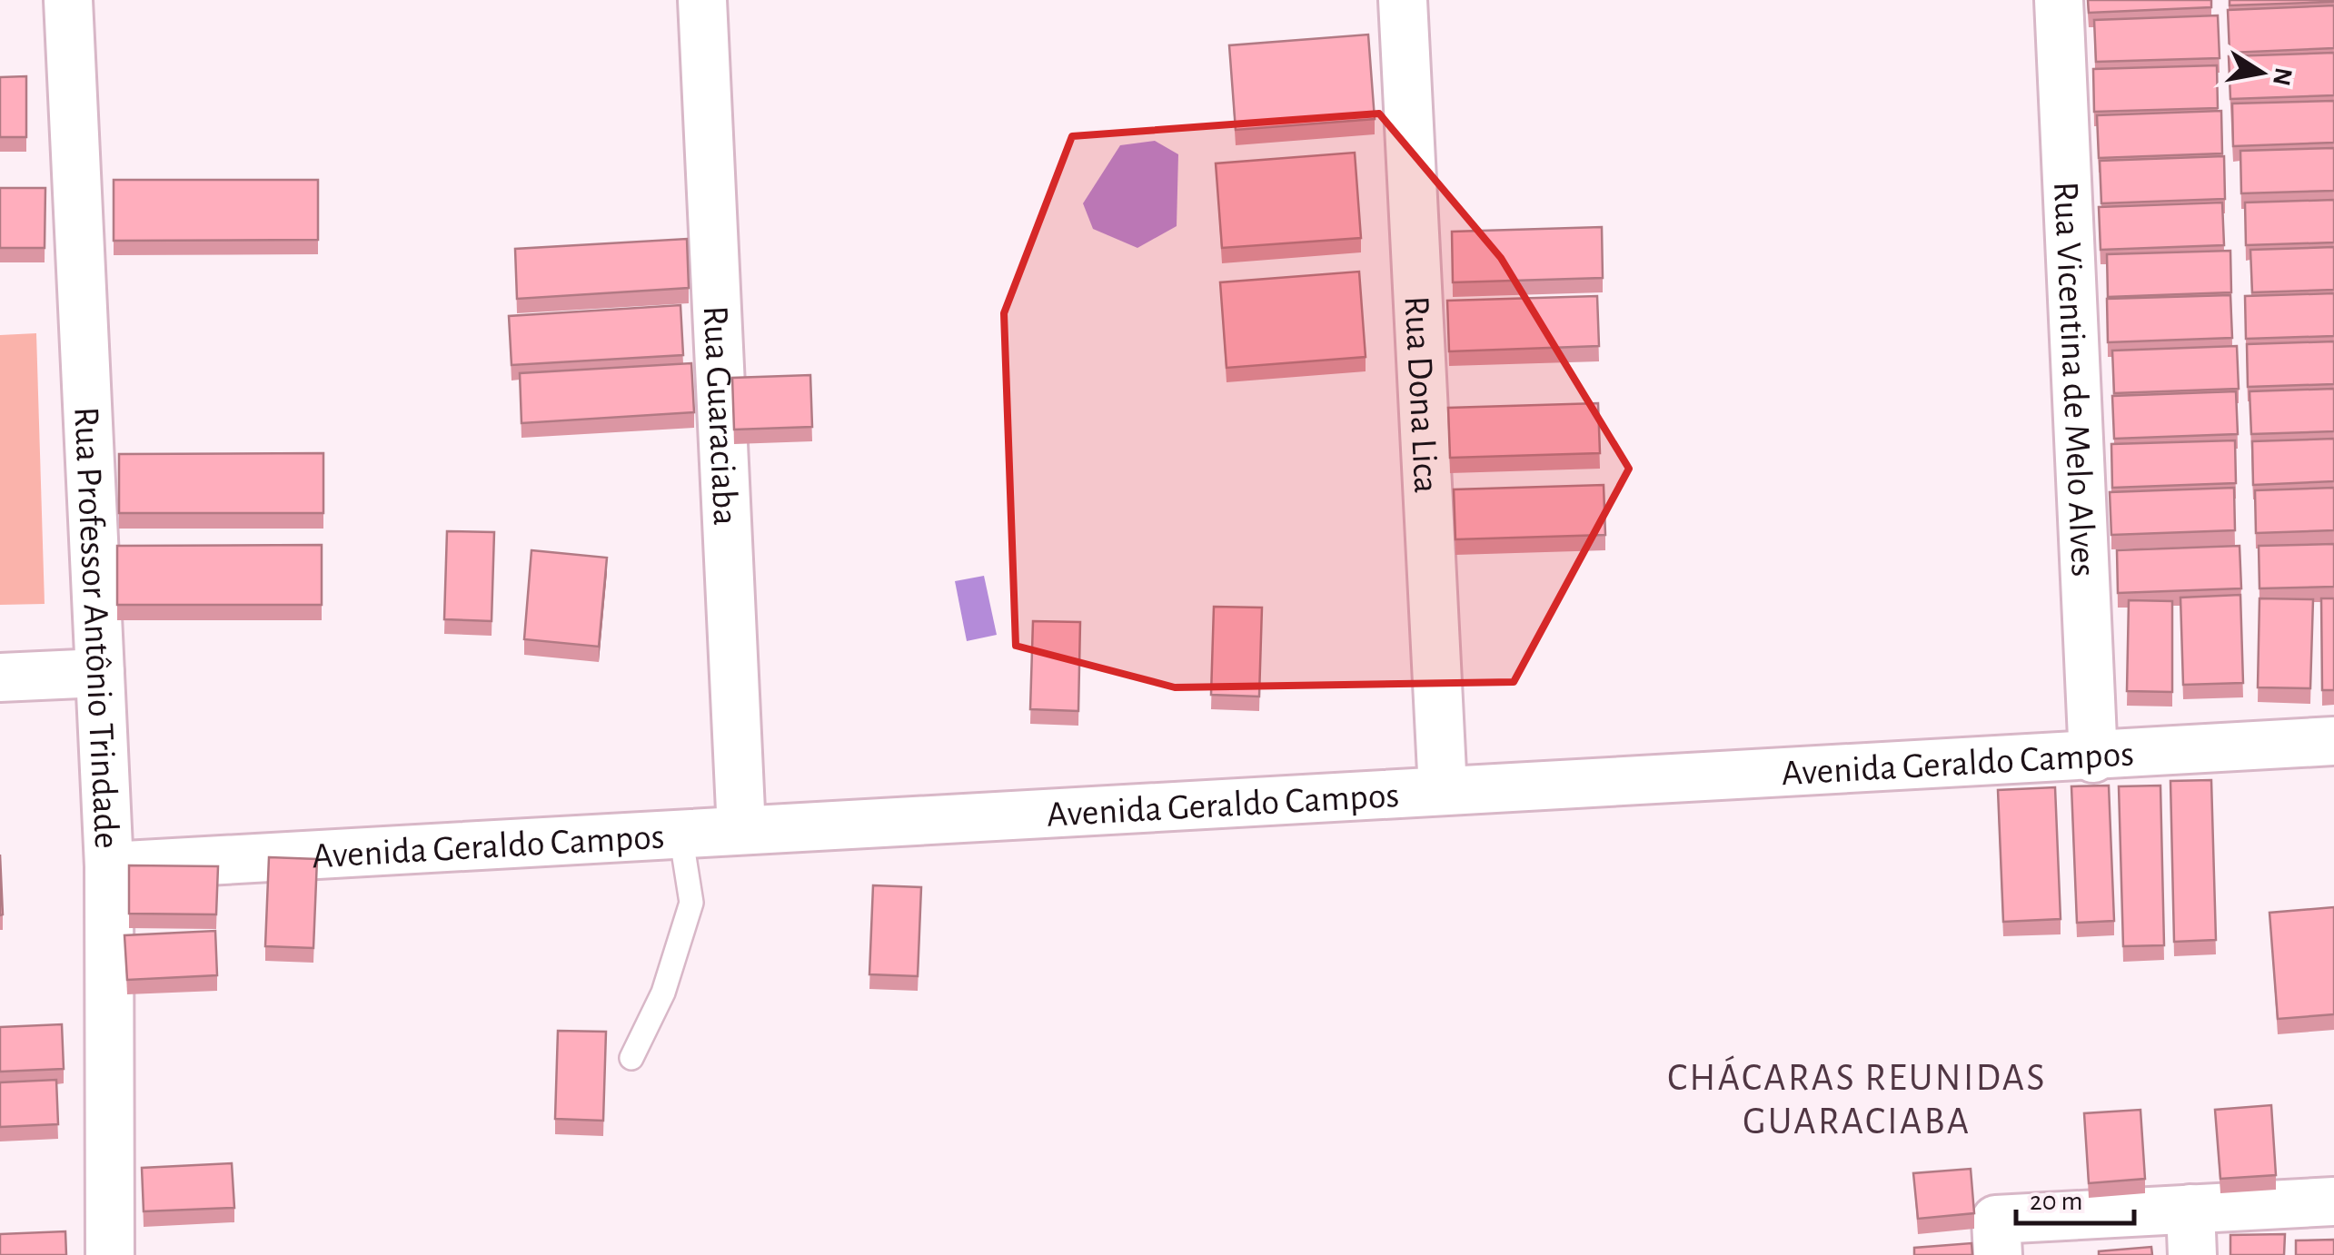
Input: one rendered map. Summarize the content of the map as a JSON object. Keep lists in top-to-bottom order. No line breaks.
{"streets":{"street":["Rua Vicentina de Melo Alves","Rua Dona Lica","Rua Guaraciaba","Rua Professor Antônio Trindade","Avenida Geraldo Campos"]},"crossings":[["Rua Vicentina de Melo Alves","Avenida Geraldo Campos"],["Rua Dona Lica","Avenida Geraldo Campos"],["Rua Guaraciaba","Avenida Geraldo Campos"],["Rua Professor Antônio Trindade","Avenida Geraldo Campos"]],"districts":["CHÁCARAS REUNIDAS GUARACIABA"],"scale_bar":"20 m","north":"right"}
